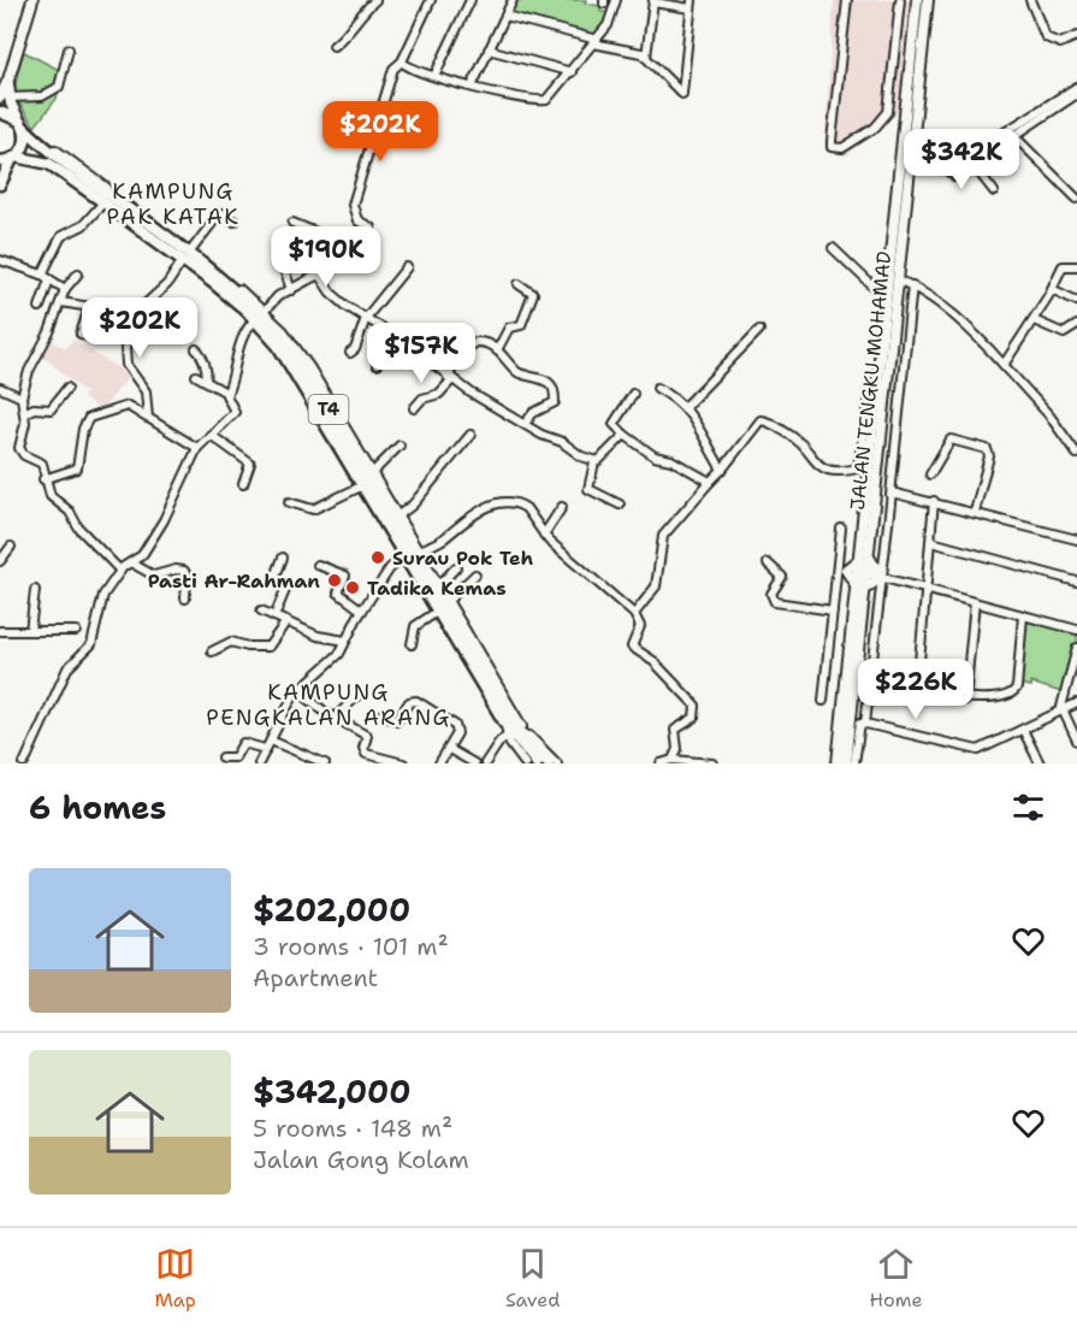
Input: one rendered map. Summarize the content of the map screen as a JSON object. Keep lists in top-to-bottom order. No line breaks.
{"streets":{"highway":["T4"],"main road":["JALAN TENGKU MOHAMAD"]},"districts":["KAMPUNG PAK KATAK","KAMPUNG PENGKALAN ARANG"],"places":["Surau Pok Teh","Pasti Ar-Rahman","Tadika Kemas"],"page":{"price":["$202K","$342K","$190K","$202K","$157K","$226K"],"heading":"6 homes","list":[{"name":"$202,000","note":"3 rooms · 101 m² · Apartment"},{"name":"$342,000","note":"5 rooms · 148 m² · Jalan Gong Kolam"}],"tabs":["Map","Saved","Home"]}}
